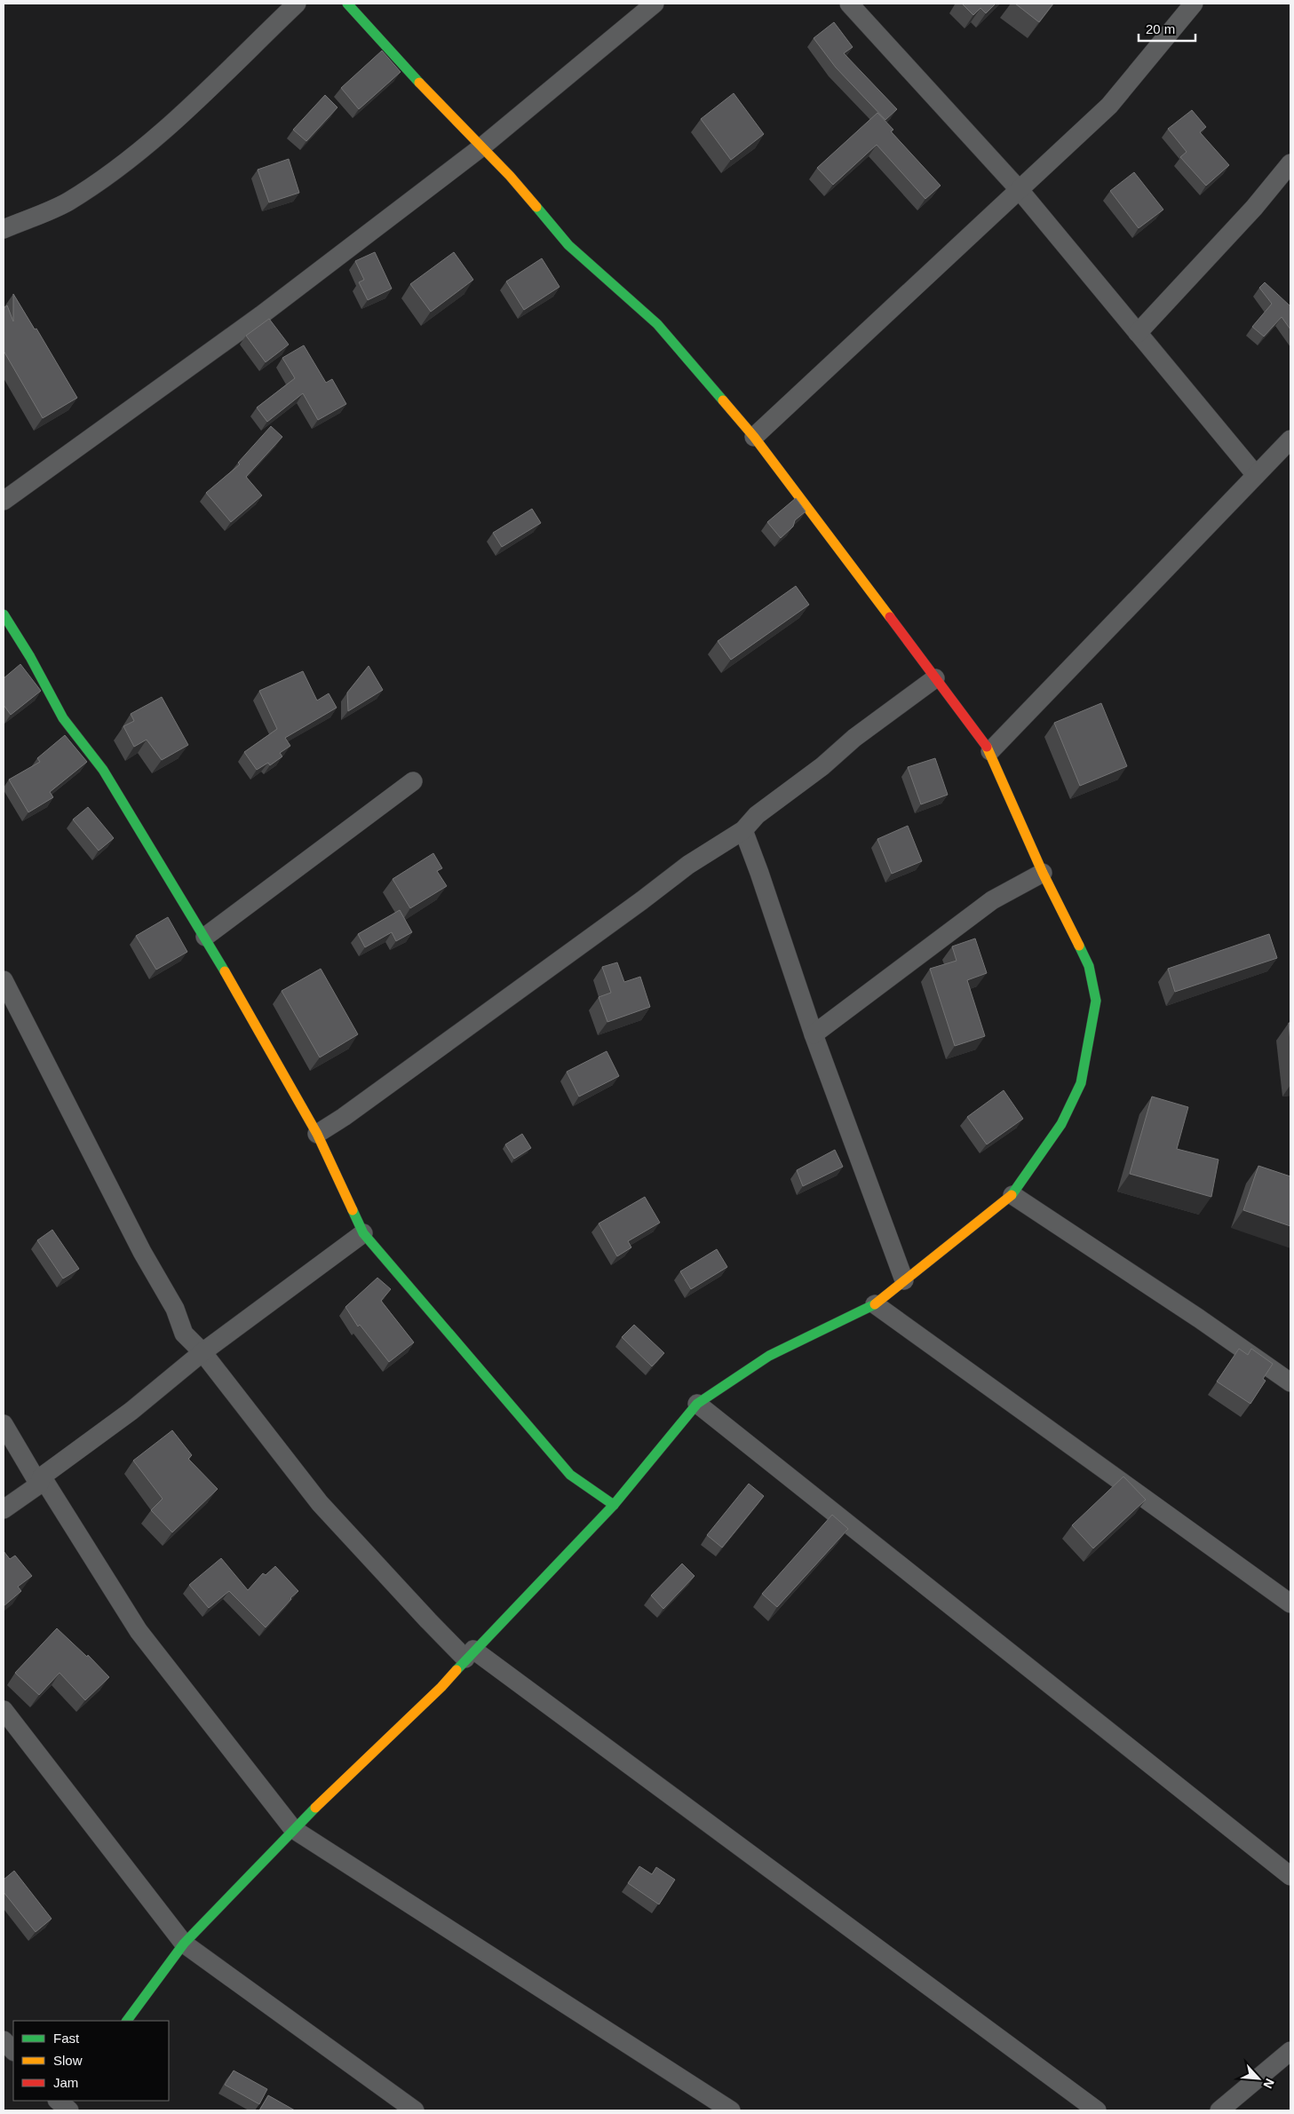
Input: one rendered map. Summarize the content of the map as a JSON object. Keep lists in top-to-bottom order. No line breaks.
{"legend":["Fast","Slow","Jam"],"scale_bar":"20 m","north":"bottom right"}
